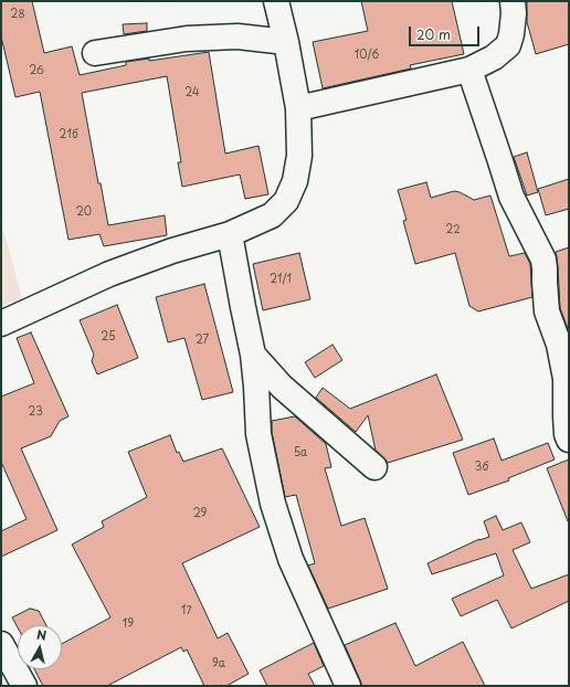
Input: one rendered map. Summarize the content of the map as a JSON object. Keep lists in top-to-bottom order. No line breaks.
{"house_numbers":["28","10/6","26","24","21б","20","22","21/1","25","27","23","5а","3б","29","17","19","9а"],"scale_bar":"20 m","north":"top"}
